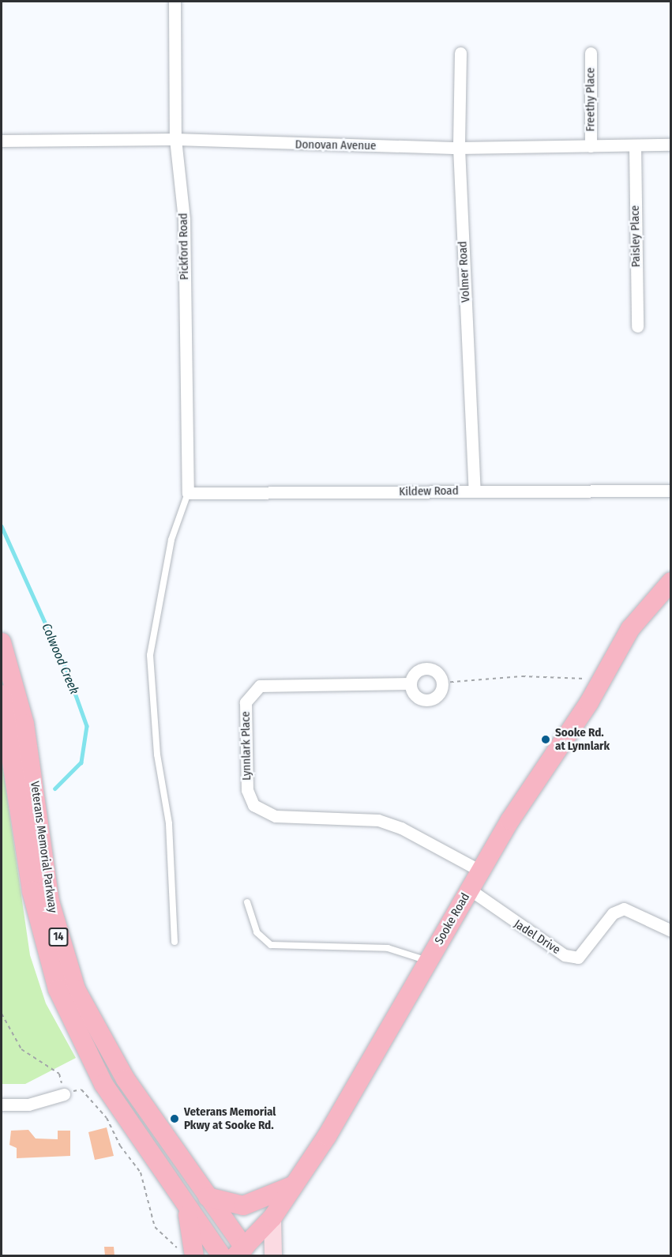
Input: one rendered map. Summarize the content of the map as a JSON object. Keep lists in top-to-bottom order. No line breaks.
{"streets":{"main road":["Veterans Memorial Parkway","Sooke Road","14"],"street":["Freethy Place","Donovan Avenue","Paisley Place","Pickford Road","Volmer Road","Kildew Road","Lynnlark Place","Jadel Drive"]},"crossings":[["Freethy Place","Donovan Avenue"],["Donovan Avenue","Paisley Place"],["Donovan Avenue","Pickford Road"],["Donovan Avenue","Volmer Road"],["Pickford Road","Kildew Road"],["Volmer Road","Kildew Road"],["Lynnlark Place","Sooke Road"],["Veterans Memorial Parkway","Sooke Road"],["Sooke Road","Jadel Drive"]],"water":["Colwood Creek"],"places":["Sooke Rd. at Lynnlark","Veterans Memorial Pkwy at Sooke Rd."]}
